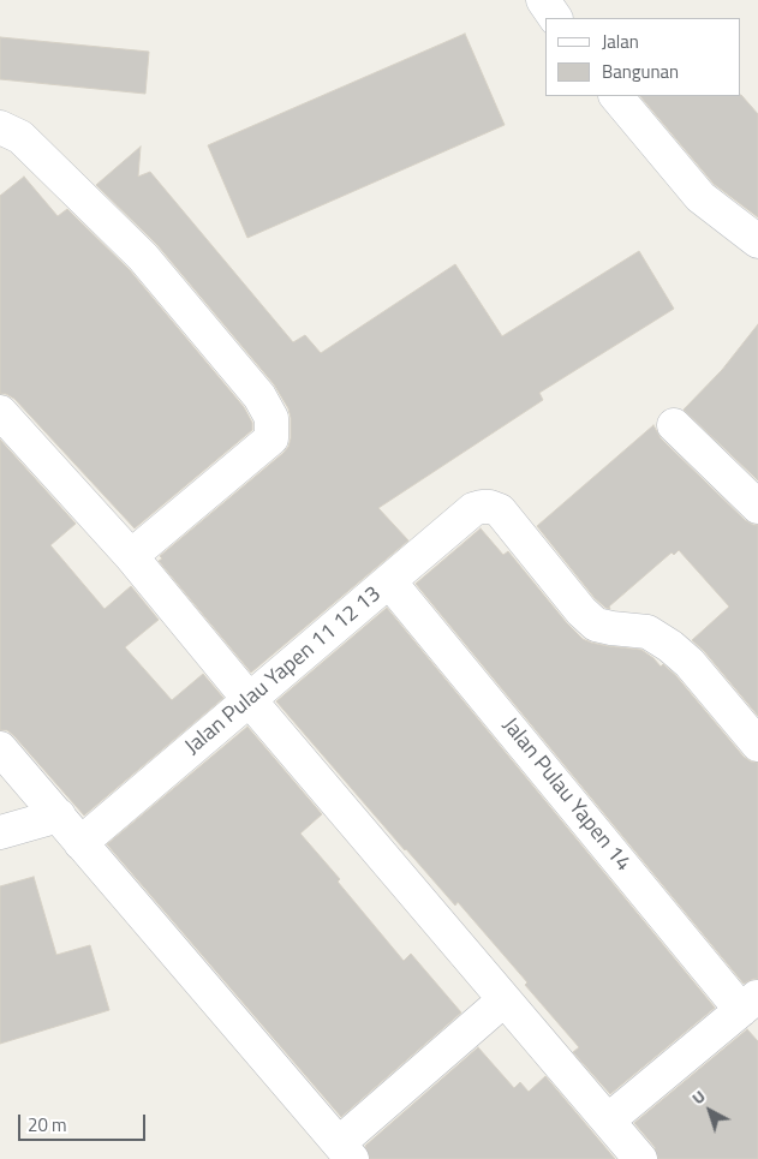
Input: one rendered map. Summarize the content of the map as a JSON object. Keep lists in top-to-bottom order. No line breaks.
{"streets":{"street":["Jalan Pulau Yapen 11 12 13","Jalan Pulau Yapen 14"]},"crossings":[["Jalan Pulau Yapen 11 12 13","Jalan Pulau Yapen 14"]],"legend":["Jalan","Bangunan"],"scale_bar":"20 m","north":"top left"}
